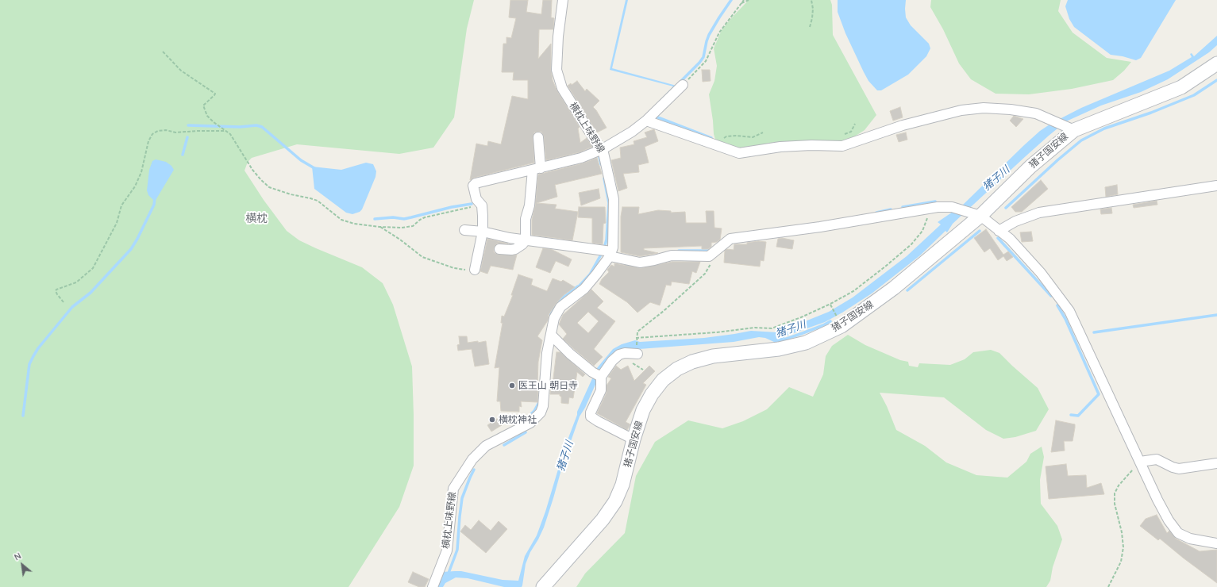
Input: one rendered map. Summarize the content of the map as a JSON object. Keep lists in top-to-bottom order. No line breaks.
{"streets":{"main road":["猪子国安線"],"street":["横枕上味野線"]},"districts":["横枕"],"water":["猪子川"],"places":["医王山 朝日寺","横枕神社"],"north":"top left"}
